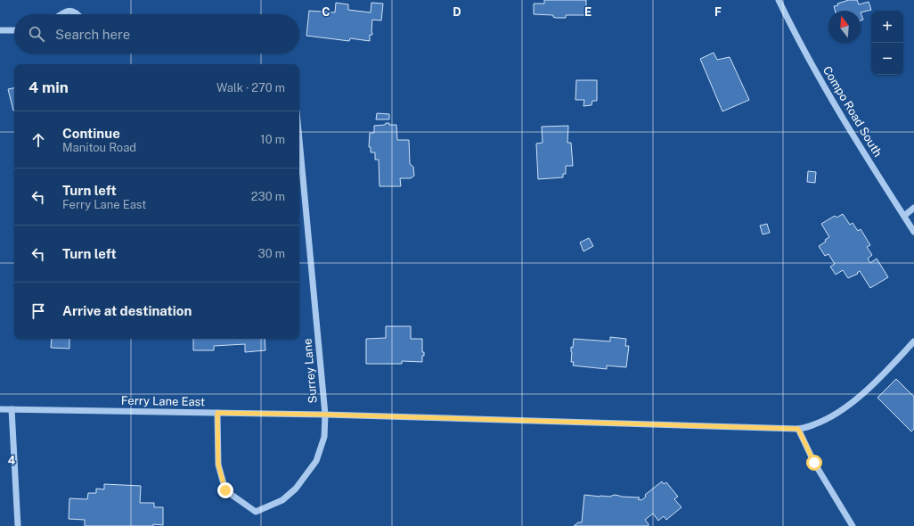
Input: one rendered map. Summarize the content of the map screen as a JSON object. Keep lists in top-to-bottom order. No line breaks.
{"streets":{"street":["Compo Road South","Surrey Lane","Ferry Lane East"]},"crossings":[["Surrey Lane","Ferry Lane East"]],"north":"top","page":{"map_buttons":["+","−"],"search":"Search here","heading":["4 min","Walk · 270 m"],"list":[["Continue","Manitou Road","10 m"],["Turn left","Ferry Lane East","230 m"],["Turn left","30 m"],"Arrive at destination"]},"grid":{"columns":["C","D","E","F"],"rows":["4"]}}
